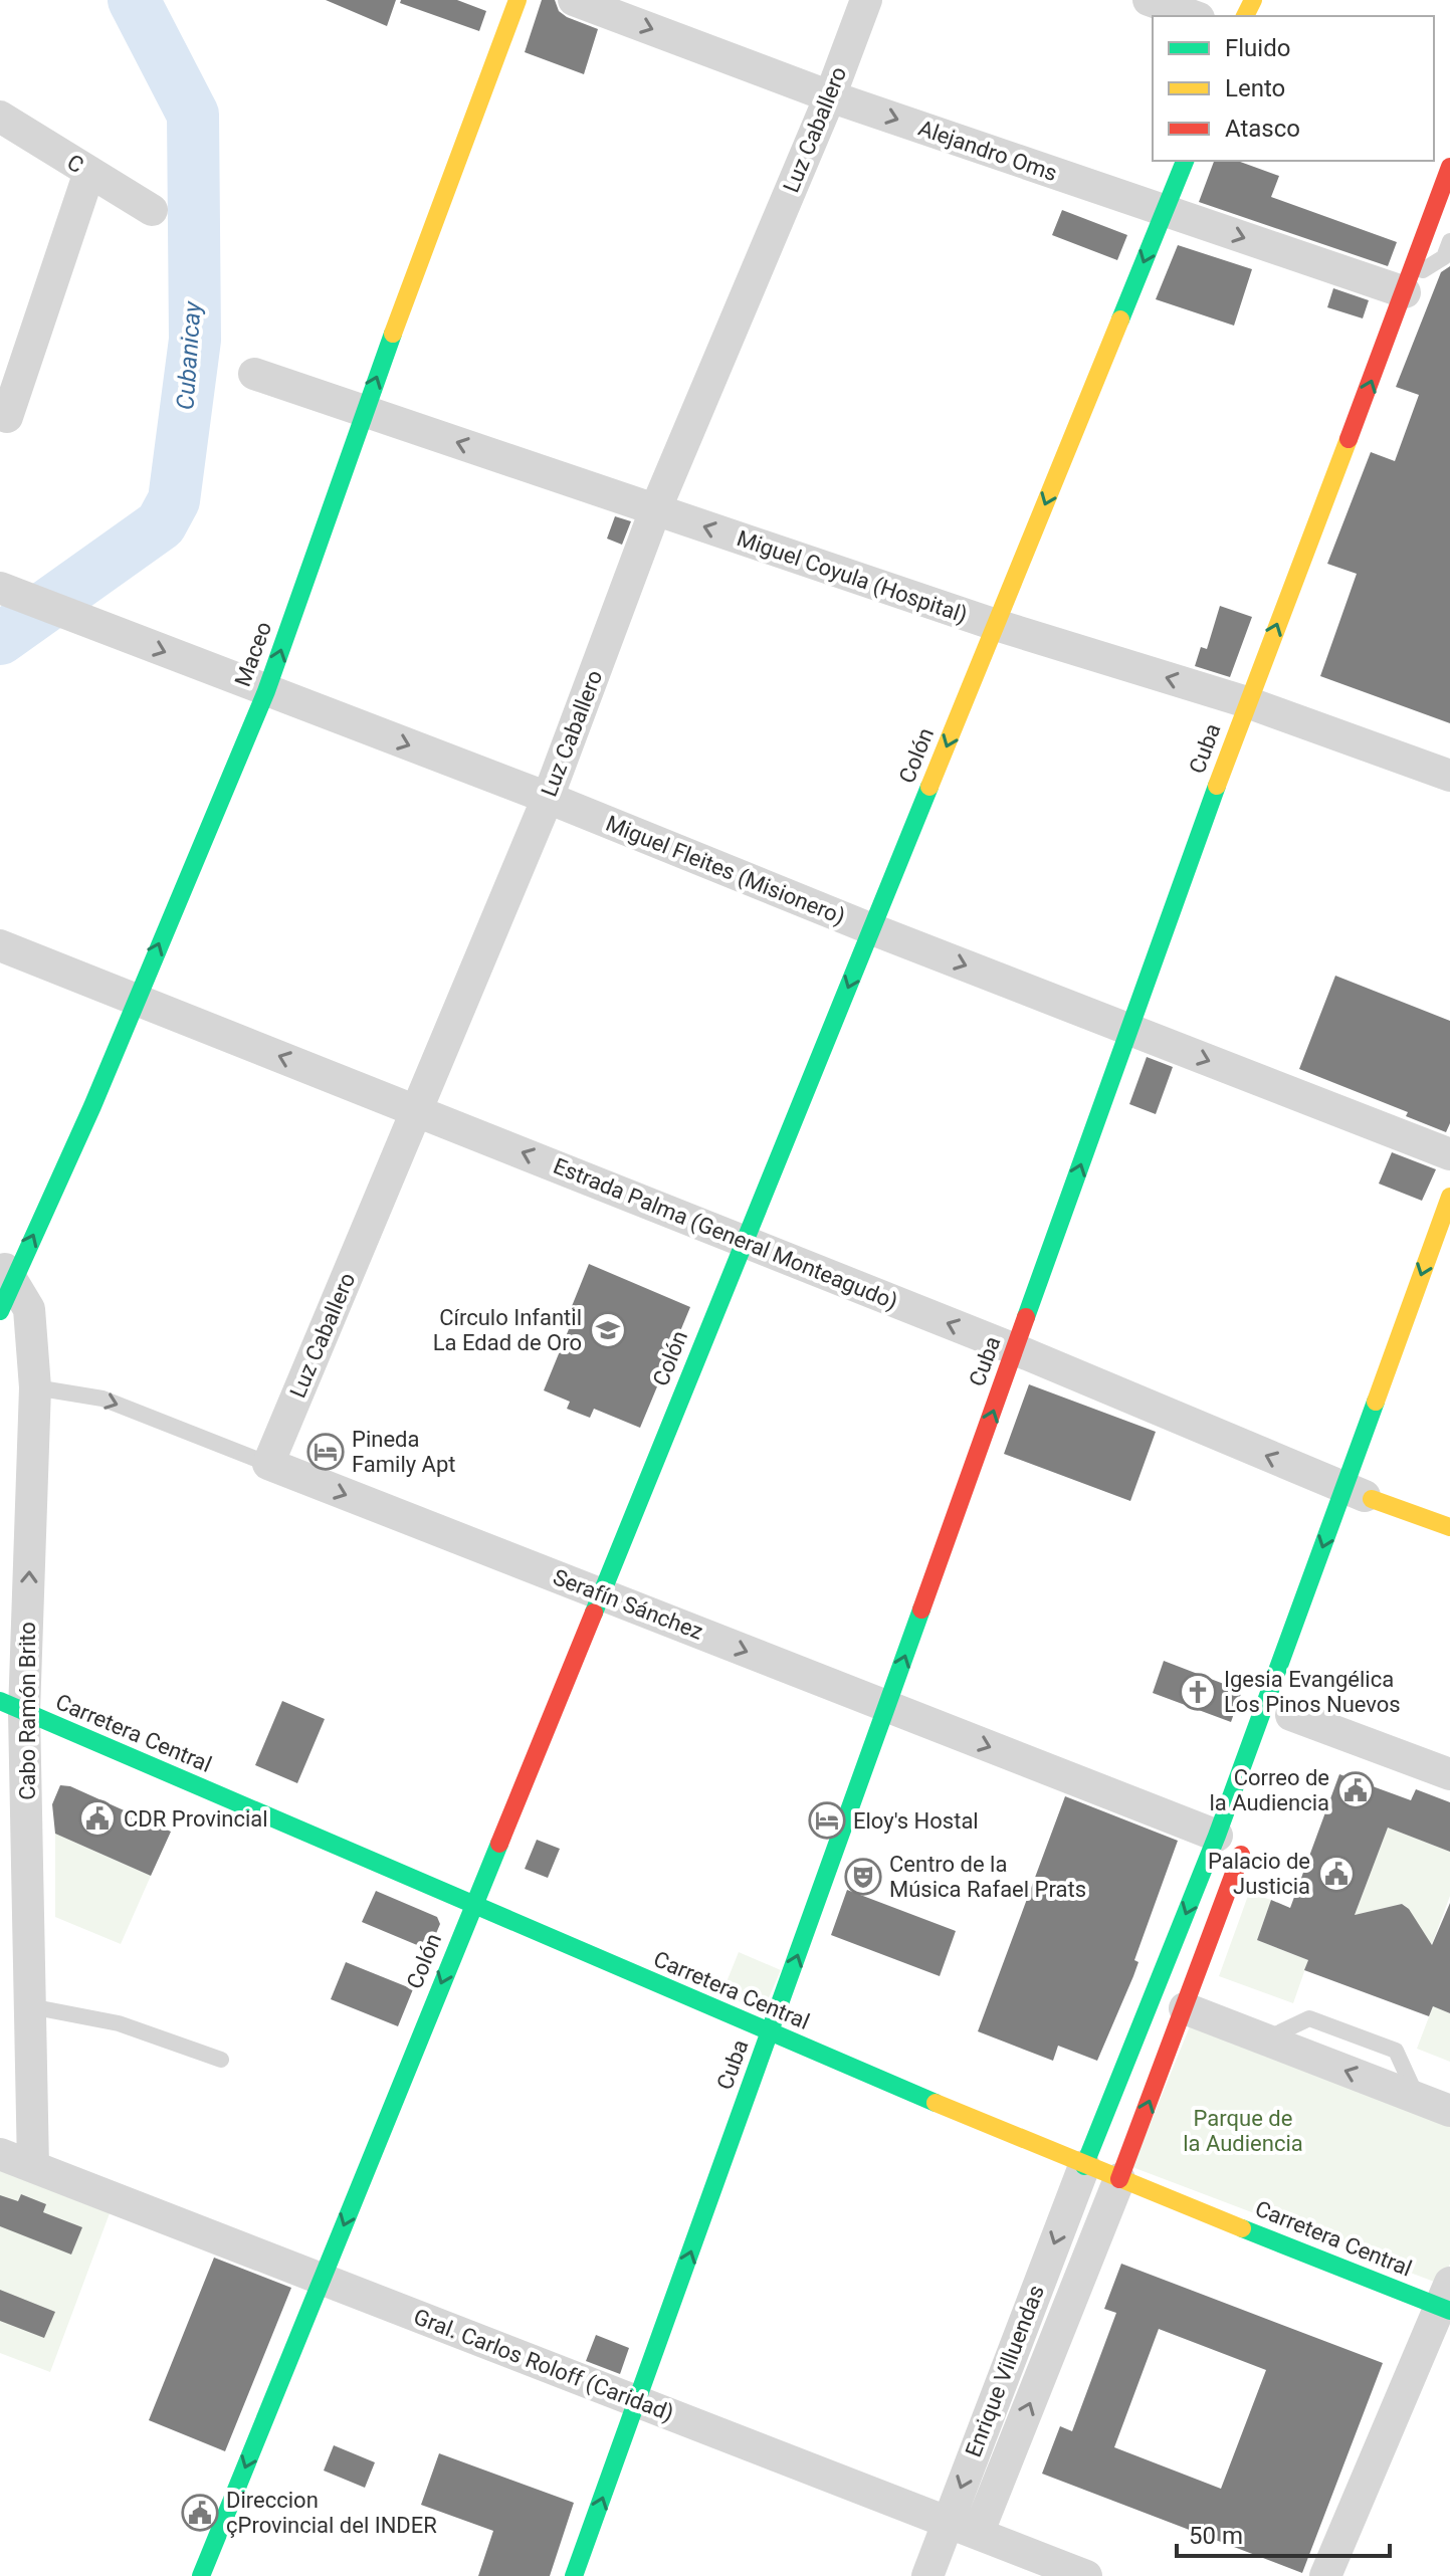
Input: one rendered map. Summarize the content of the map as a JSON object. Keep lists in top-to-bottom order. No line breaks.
{"streets":{"main road":["Maceo","Cuba","Colón","Estrada Palma (General Monteagudo)","Carretera Central"],"street":["Luz Caballero","Alejandro Oms","C","Miguel Coyula (Hospital)","Miguel Fleites (Misionero)","Serafín Sánchez","Cabo Ramón Brito","Gral. Carlos Roloff (Caridad)","Enrique Villuendas"]},"crossings":[["Luz Caballero","Alejandro Oms"],["Luz Caballero","Miguel Coyula (Hospital)"],["Luz Caballero","Miguel Fleites (Misionero)"],["Luz Caballero","Estrada Palma (General Monteagudo)"],["Luz Caballero","Serafín Sánchez"],["Alejandro Oms","Cuba"],["Alejandro Oms","Colón"],["Miguel Coyula (Hospital)","Maceo"],["Miguel Coyula (Hospital)","Cuba"],["Miguel Coyula (Hospital)","Colón"],["Maceo","Miguel Fleites (Misionero)"],["Maceo","Estrada Palma (General Monteagudo)"],["Maceo","Cabo Ramón Brito"],["Cuba","Miguel Fleites (Misionero)"],["Cuba","Estrada Palma (General Monteagudo)"],["Cuba","Serafín Sánchez"],["Cuba","Carretera Central"],["Cuba","Gral. Carlos Roloff (Caridad)"],["Colón","Miguel Fleites (Misionero)"],["Colón","Estrada Palma (General Monteagudo)"],["Colón","Serafín Sánchez"],["Colón","Carretera Central"],["Colón","Gral. Carlos Roloff (Caridad)"],["Serafín Sánchez","Cabo Ramón Brito"],["Cabo Ramón Brito","Carretera Central"],["Cabo Ramón Brito","Gral. Carlos Roloff (Caridad)"],["Carretera Central","Enrique Villuendas"],["Gral. Carlos Roloff (Caridad)","Enrique Villuendas"]],"one_way":["Alejandro Oms","Miguel Coyula (Hospital)","Maceo","Cuba","Colón","Miguel Fleites (Misionero)","Estrada Palma (General Monteagudo)","Serafín Sánchez","Cabo Ramón Brito"],"water":["Cubanicay"],"parks":["Parque de la Audiencia"],"places":{"school or university":["Círculo Infantil La Edad de Oro"],"hotel":["Pineda Family Apt","Eloy's Hostal"],"church":["Igesia Evangélica Los Pinos Nuevos"],"public building":["Correo de la Audiencia","CDR Provincial","Palacio de Justicia","Direccion çProvincial del INDER"],"theatre":["Centro de la Música Rafael Prats"]},"legend":["Fluido","Lento","Atasco"],"scale_bar":"50 m"}
